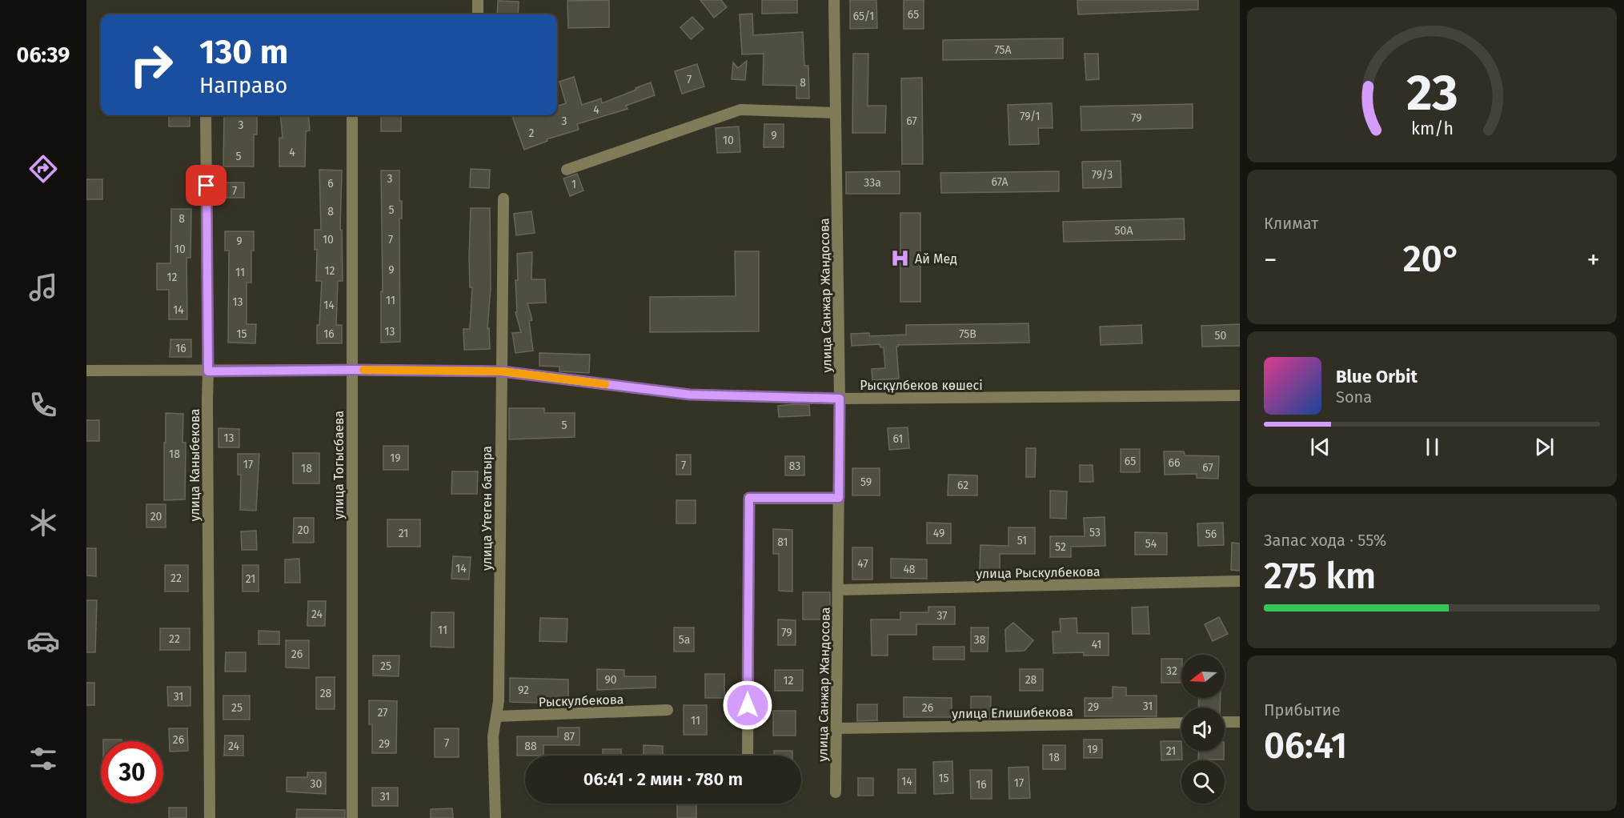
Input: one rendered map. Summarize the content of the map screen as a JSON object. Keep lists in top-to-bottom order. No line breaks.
{"streets":{"street":["улица Санжар Жандосова","Рысқұлбеков көшесі","улица Каныбекова","улица Тогысбаева","улица Утеген батыра","улица Рыскулбекова","Рыскулбекова","улица Елишибекова"]},"crossings":[["улица Санжар Жандосова","Рысқұлбеков көшесі"],["улица Санжар Жандосова","улица Рыскулбекова"],["улица Санжар Жандосова","улица Елишибекова"],["Рысқұлбеков көшесі","улица Каныбекова"],["Рысқұлбеков көшесі","улица Тогысбаева"],["Рысқұлбеков көшесі","улица Утеген батыра"],["улица Утеген батыра","Рыскулбекова"]],"places":{"hospital":["Ай Мед"]},"house_numbers":["65","65/1","75А","7","8","4","79/1","79","3","67","3","2","9","10","4","5","79/3","3","67А","33а","6","1","7","5","8","8","50А","10","7","9","10","9","12","11","12","11","13","14","14","13","15","16","75В","50","16","5","13","61","18","19","65","66","17","7","83","67","18","59","62","20","20","53","21","49","56","51","81","54","52","47","14","48","22","21","24","37","11","79","22","5а","38","41","26","25","32","90","28","12","92","28","31","31","29","25","26","27","11","87","26","7","29","24","88","19","21","18","15","14","17","30","16","31"],"north":"left","page":{"tabs":"06:39","turn":["130 m","Направо"],"tile":["Климат",["Запас хода · 55%","275 km"],["Прибытие","06:41"]],"heat":["−","20°","+"],"song":["Blue Orbit","Sona"],"limit":"30","trip":"06:41 · 2 мин · 780 m","gauge":["23","km/h"]}}
